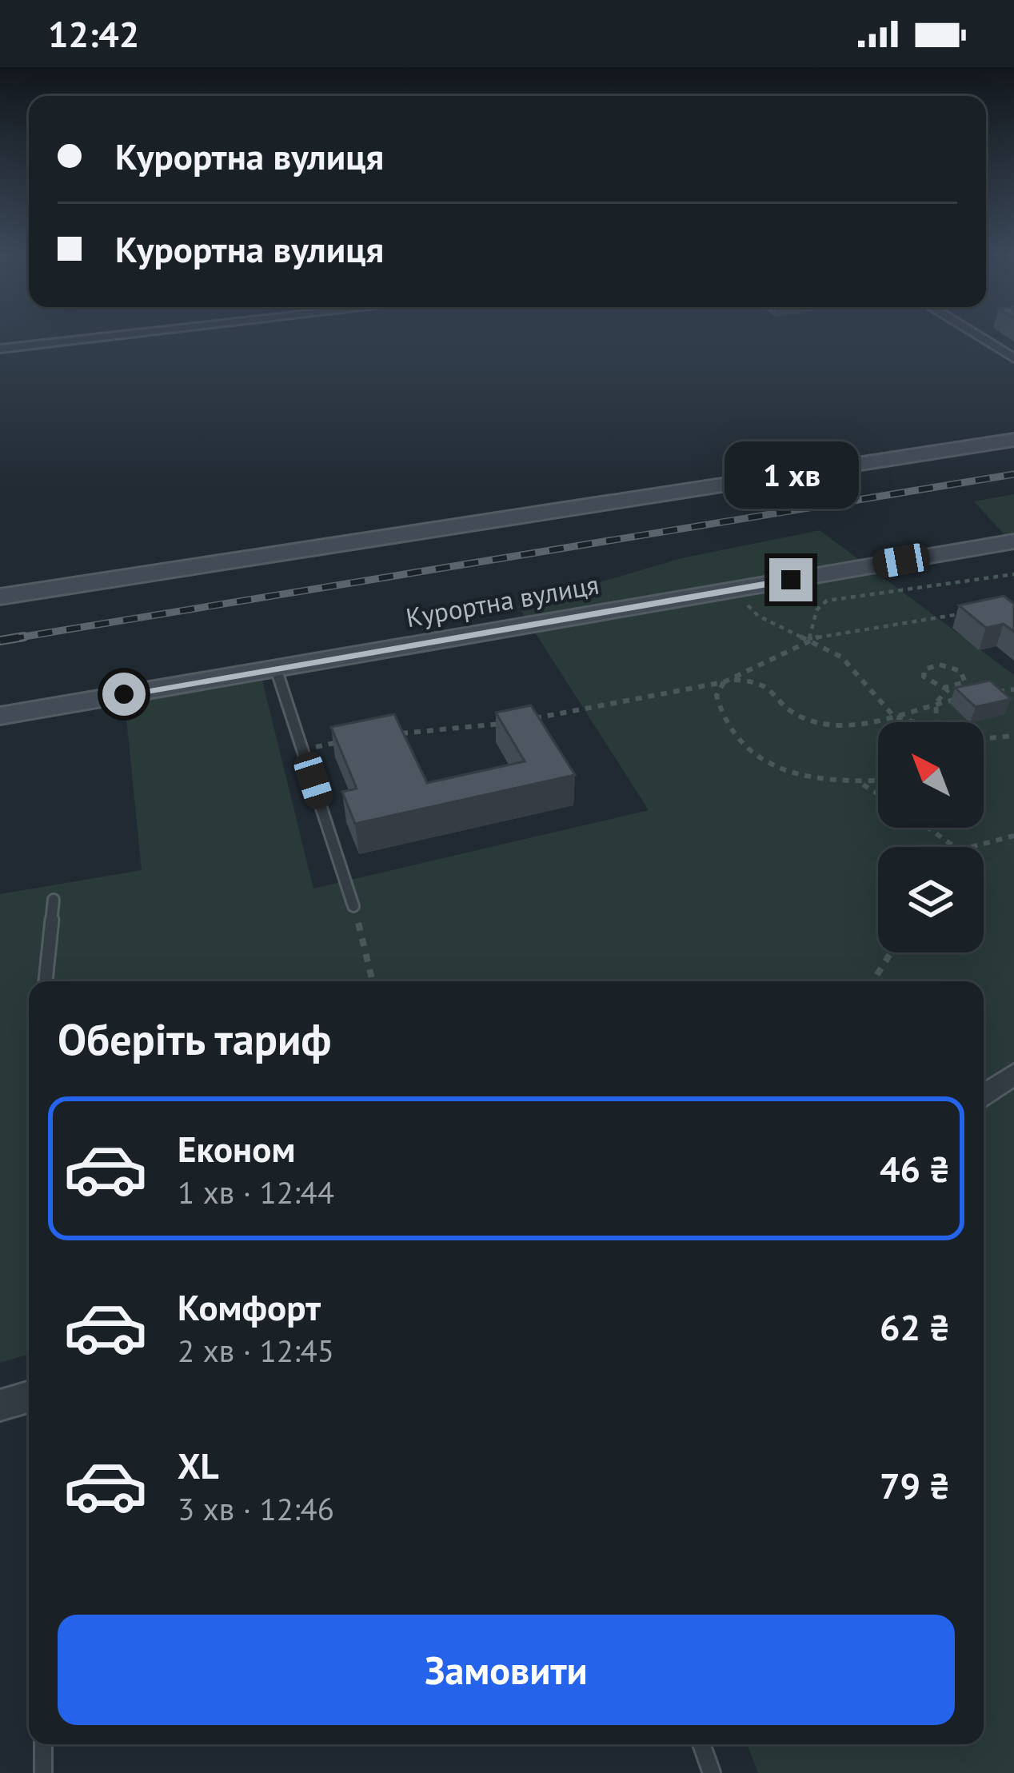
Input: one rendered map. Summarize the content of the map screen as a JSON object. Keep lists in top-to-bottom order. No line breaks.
{"streets":{"street":["Курортна вулиця"]},"north":"top left","page":{"status":"12:42","banner":["Курортна вулиця","Курортна вулиця"],"bubble":"1 хв","heading":"Оберіть тариф","list":[{"name":"Економ","note":"1 хв · 12:44","value":"46 ₴"},{"name":"Комфорт","note":"2 хв · 12:45","value":"62 ₴"},{"name":"XL","note":"3 хв · 12:46","value":"79 ₴"}],"buttons":"Замовити"}}
